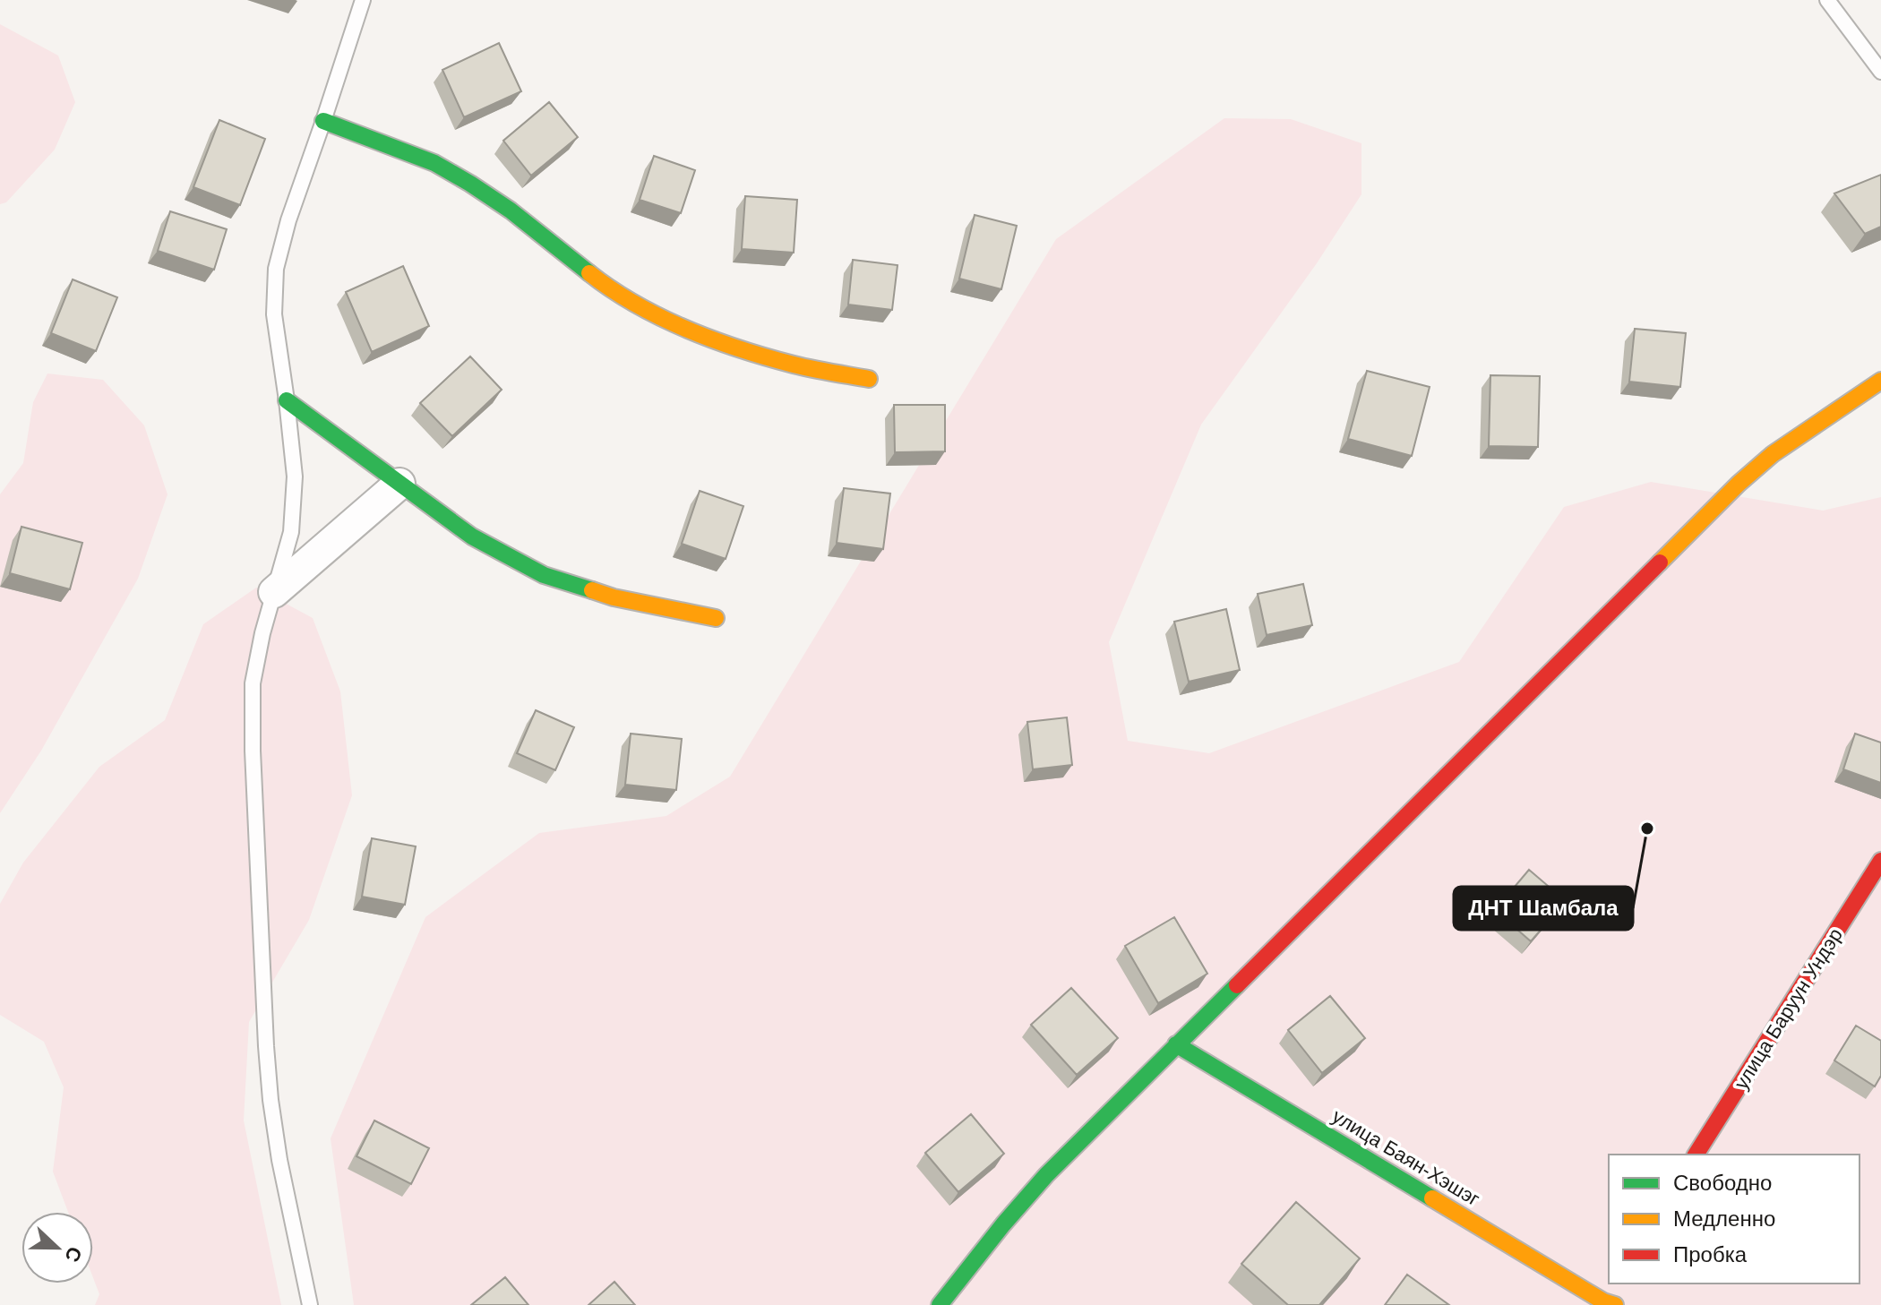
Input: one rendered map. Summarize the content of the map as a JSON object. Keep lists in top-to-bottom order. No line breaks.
{"streets":{"street":["улица Баруун Ундэр","улица Баян-Хэшэг"]},"places":["ДНТ Шамбала"],"legend":["Свободно","Медленно","Пробка"],"north":"right"}
